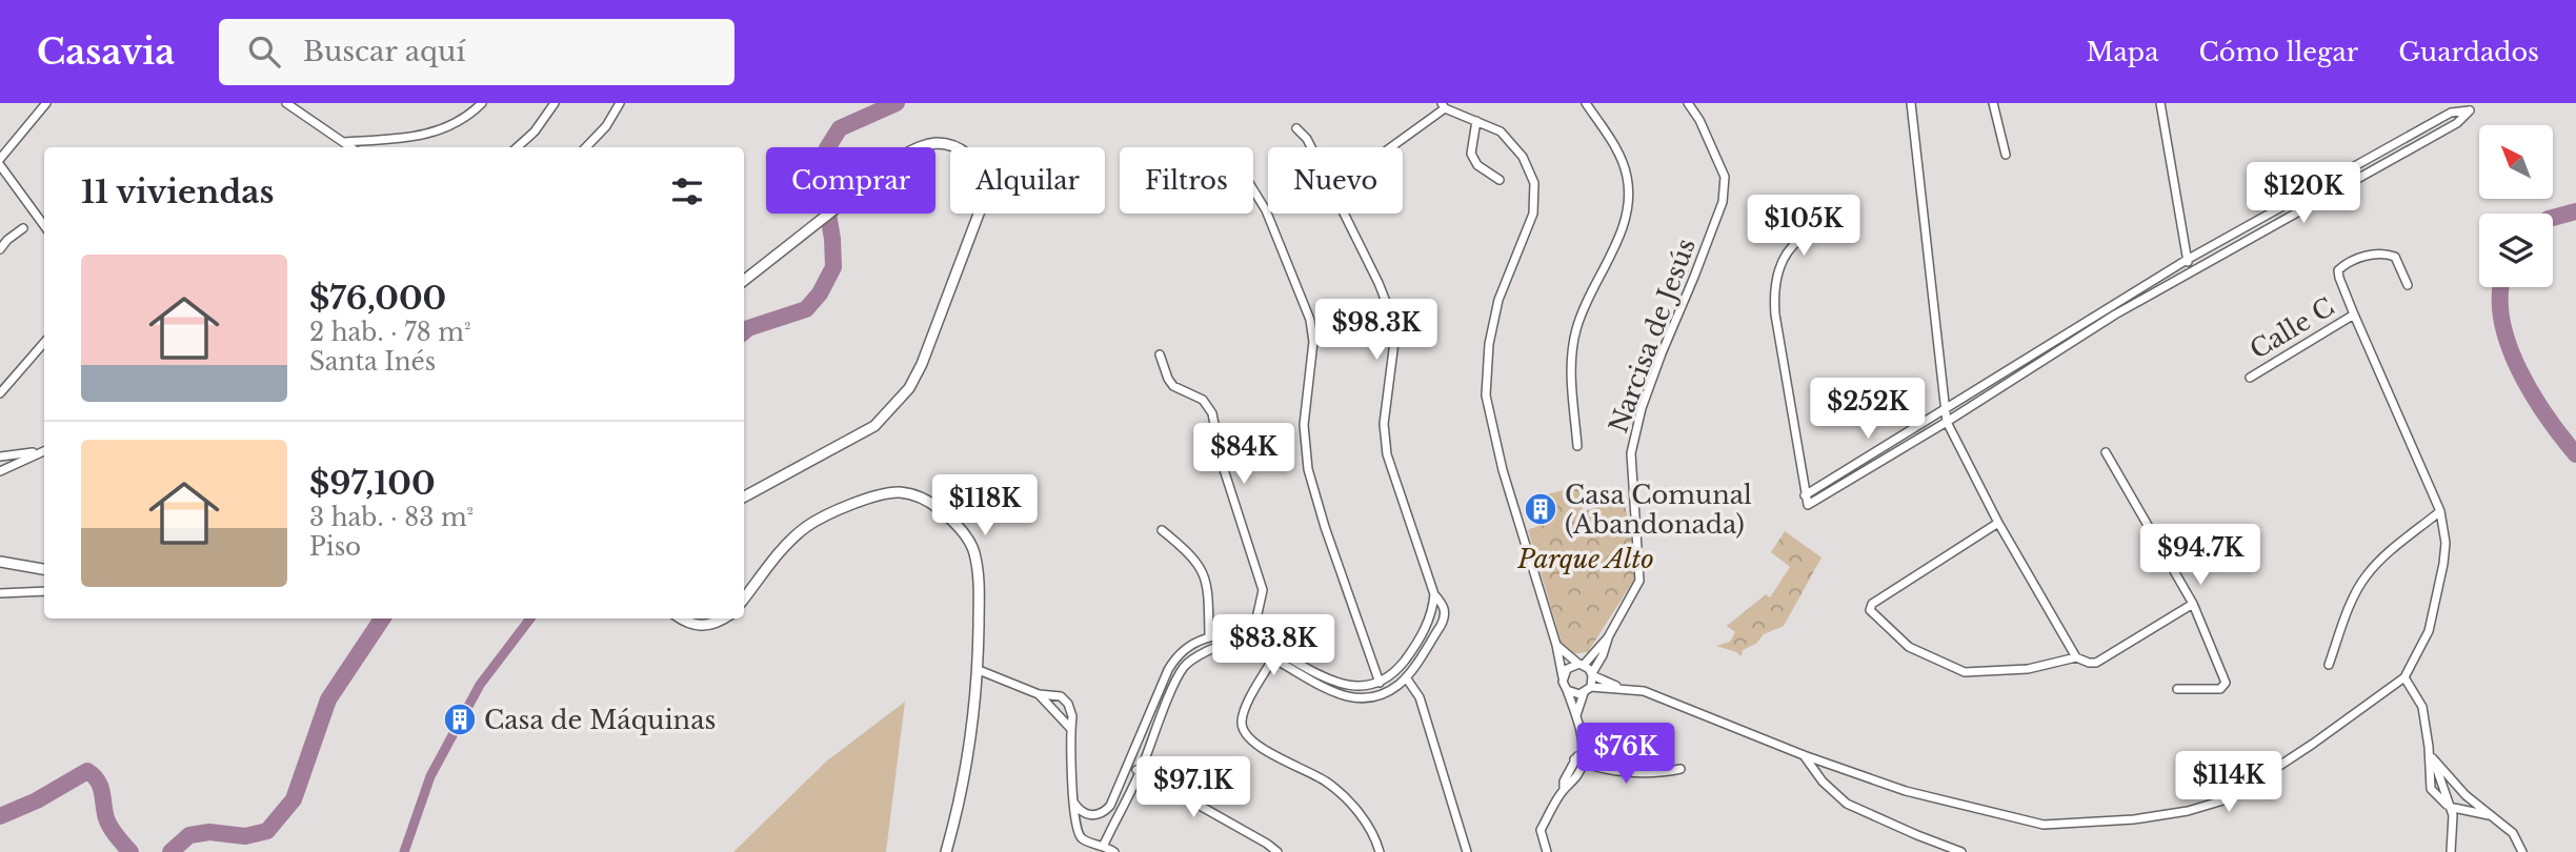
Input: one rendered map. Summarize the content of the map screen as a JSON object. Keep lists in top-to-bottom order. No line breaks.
{"streets":{"street":["Calle C","Narcisa de Jesús"]},"parks":["Parque Alto"],"places":{"building":["Casa Comunal (Abandonada)","Casa de Máquinas"]},"north":"top left","page":{"header":"Casavia","search":"Buscar aquí","nav":["Mapa","Cómo llegar","Guardados"],"chip":["Comprar","Alquilar","Filtros","Nuevo"],"heading":"11 viviendas","price":["$120K","$105K","$98.3K","$252K","$84K","$118K","$94.7K","$83.8K","$76K","$114K","$97.1K"],"list":[{"name":"$76,000","note":"2 hab. · 78 m² · Santa Inés"},{"name":"$97,100","note":"3 hab. · 83 m² · Piso"}]}}
